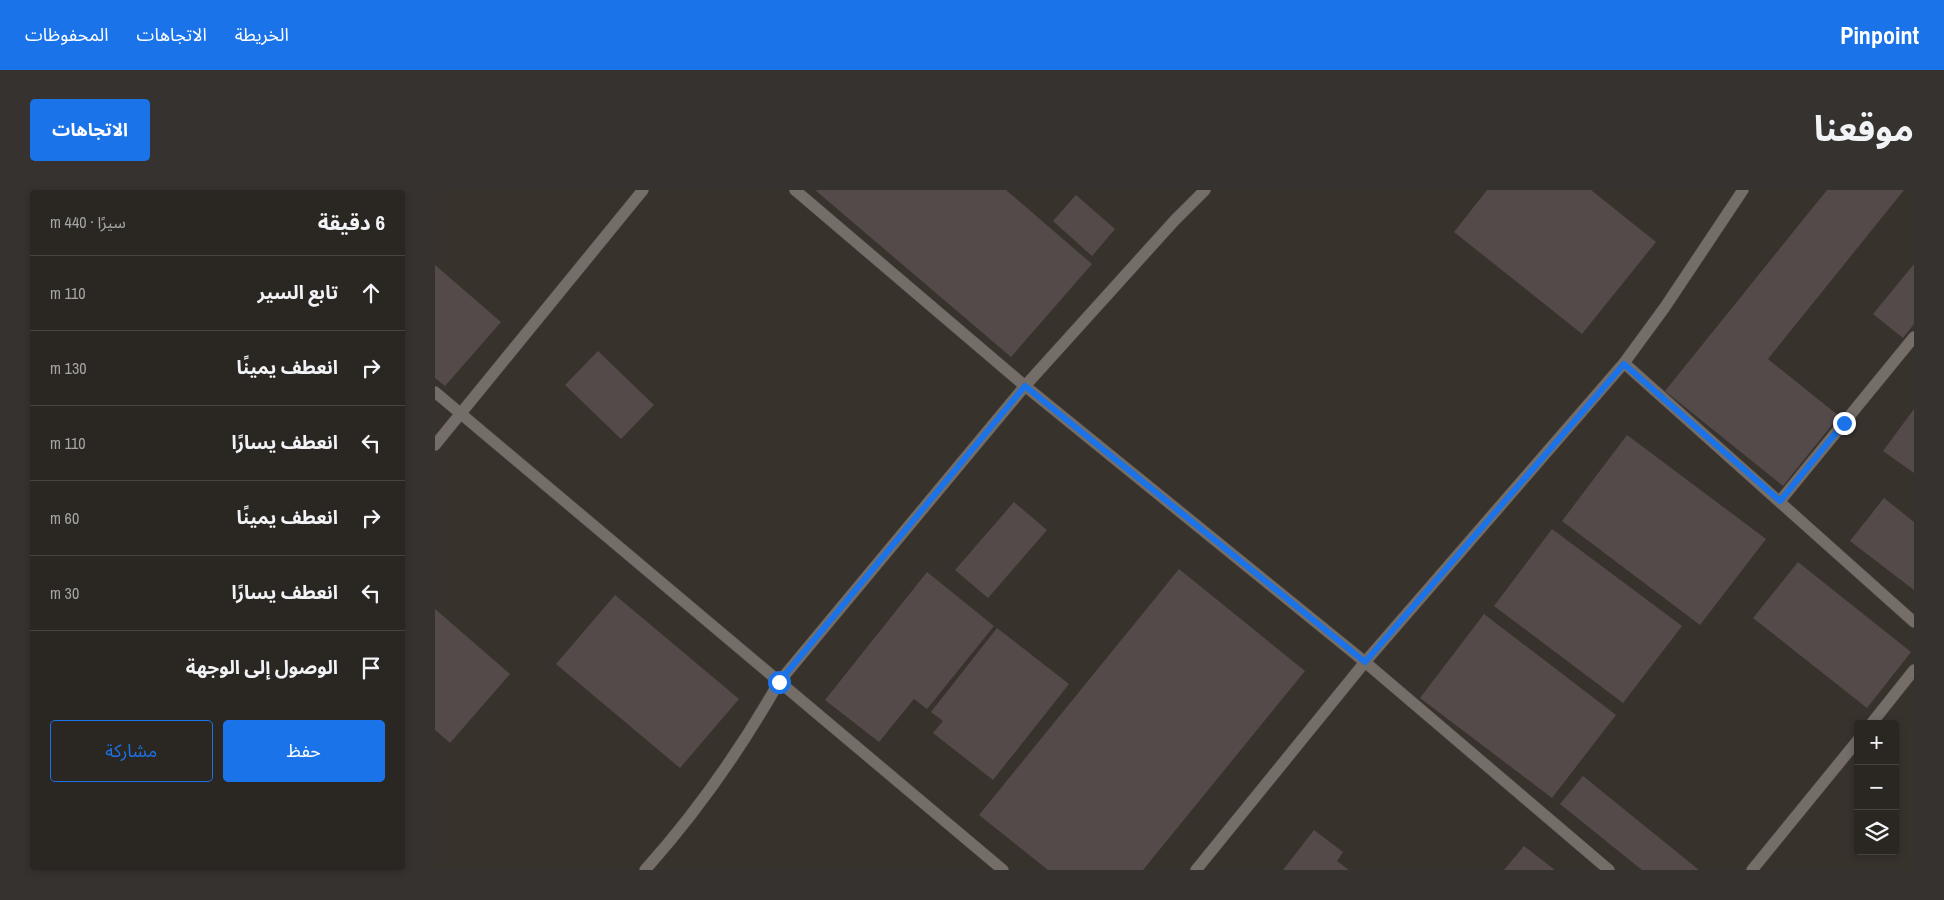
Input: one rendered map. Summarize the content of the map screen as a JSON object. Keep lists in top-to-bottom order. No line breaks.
{"page":{"header":"Pinpoint","nav":["الخريطة","الاتجاهات","المحفوظات"],"title":"موقعنا","buttons":["الاتجاهات",["حفظ","مشاركة"]],"heading":["6 دقيقة","سيرًا · 440 m"],"list":[["تابع السير","110 m"],["انعطف يمينًا","130 m"],["انعطف يسارًا","110 m"],["انعطف يمينًا","60 m"],["انعطف يسارًا","30 m"],"الوصول إلى الوجهة"],"map_buttons":["+","−"]}}
